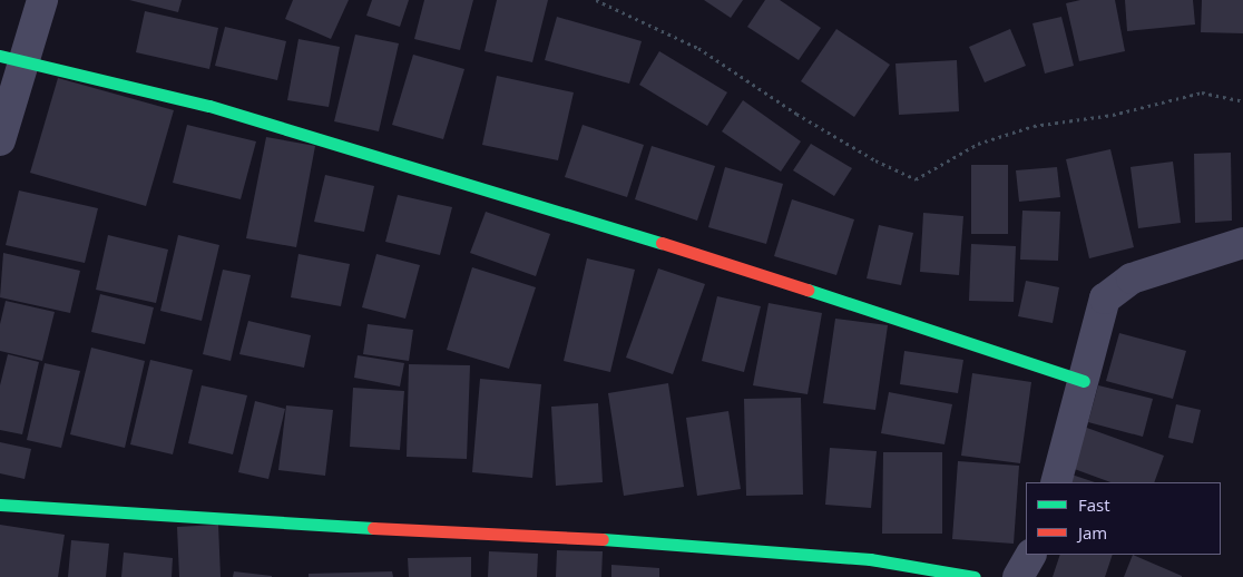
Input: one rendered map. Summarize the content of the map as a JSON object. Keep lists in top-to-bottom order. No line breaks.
{"legend":["Fast","Jam"]}
